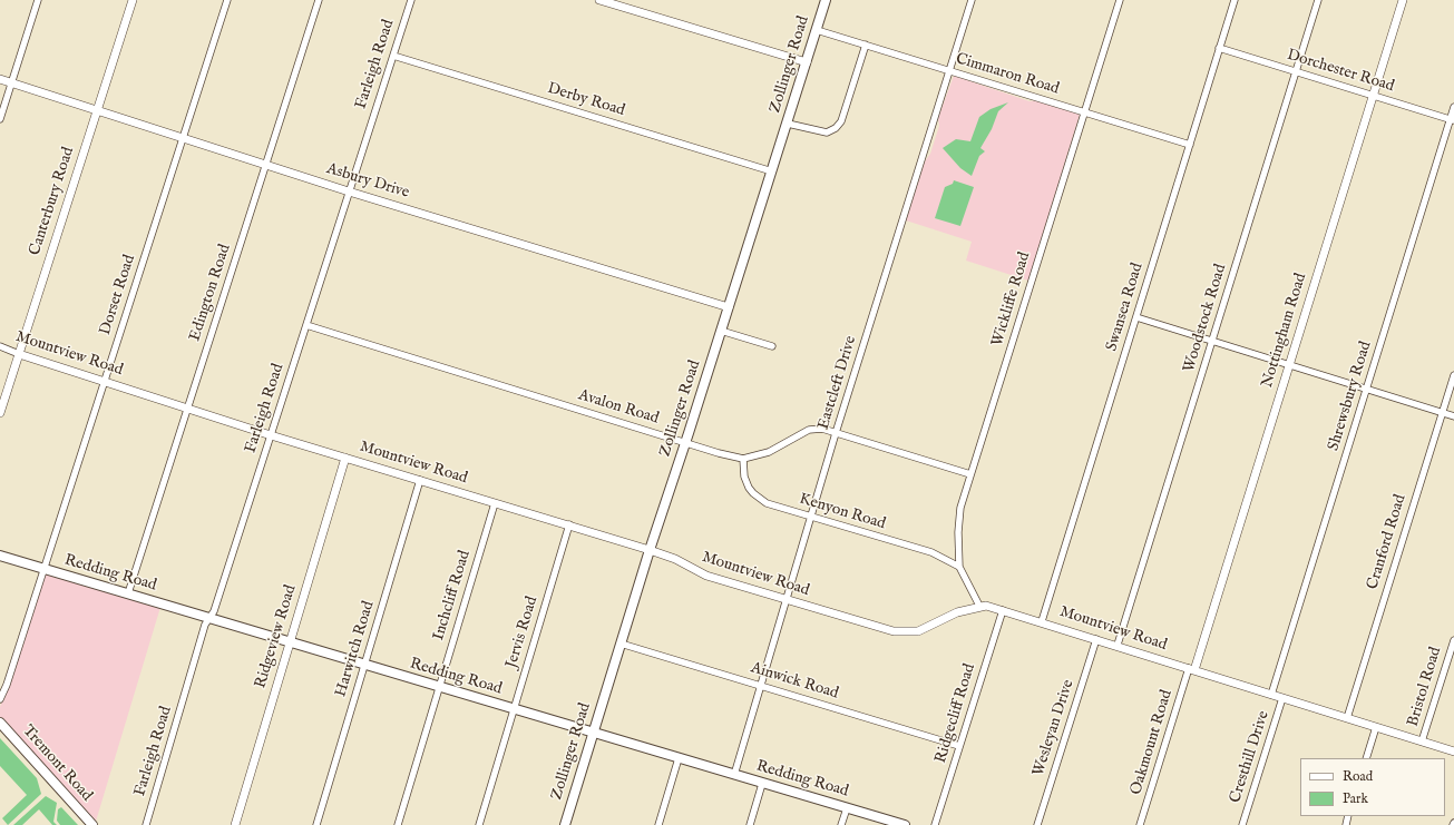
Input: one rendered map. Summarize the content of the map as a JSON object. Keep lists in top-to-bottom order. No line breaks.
{"streets":{"main road":["Zollinger Road","Redding Road","Tremont Road"],"street":["Farleigh Road","Dorchester Road","Cimmaron Road","Derby Road","Asbury Drive","Canterbury Road","Edington Road","Dorset Road","Wickliffe Road","Swansea Road","Woodstock Road","Nottingham Road","Mountview Road","Eastcleft Drive","Shrewsbury Road","Avalon Road","Kenyon Road","Cranford Road","Inchcliff Road","Jervis Road","Ridgeview Road","Harwitch Road","Ainwick Road","Bristol Road","Ridgecliff Road","Wesleyan Drive","Oakmount Road","Cresthill Drive"]},"crossings":[["Farleigh Road","Derby Road"],["Farleigh Road","Asbury Drive"],["Farleigh Road","Mountview Road"],["Farleigh Road","Avalon Road"],["Farleigh Road","Redding Road"],["Zollinger Road","Cimmaron Road"],["Zollinger Road","Derby Road"],["Zollinger Road","Asbury Drive"],["Zollinger Road","Mountview Road"],["Zollinger Road","Avalon Road"],["Zollinger Road","Redding Road"],["Zollinger Road","Ainwick Road"],["Dorchester Road","Swansea Road"],["Dorchester Road","Woodstock Road"],["Dorchester Road","Nottingham Road"],["Dorchester Road","Shrewsbury Road"],["Cimmaron Road","Wickliffe Road"],["Cimmaron Road","Swansea Road"],["Cimmaron Road","Eastcleft Drive"],["Asbury Drive","Canterbury Road"],["Asbury Drive","Edington Road"],["Asbury Drive","Dorset Road"],["Canterbury Road","Mountview Road"],["Edington Road","Mountview Road"],["Edington Road","Redding Road"],["Dorset Road","Mountview Road"],["Dorset Road","Redding Road"],["Wickliffe Road","Mountview Road"],["Wickliffe Road","Kenyon Road"],["Swansea Road","Mountview Road"],["Woodstock Road","Mountview Road"],["Nottingham Road","Mountview Road"],["Nottingham Road","Oakmount Road"],["Mountview Road","Eastcleft Drive"],["Mountview Road","Shrewsbury Road"],["Mountview Road","Cranford Road"],["Mountview Road","Inchcliff Road"],["Mountview Road","Jervis Road"],["Mountview Road","Ridgeview Road"],["Mountview Road","Harwitch Road"],["Mountview Road","Bristol Road"],["Mountview Road","Ridgecliff Road"],["Mountview Road","Wesleyan Drive"],["Mountview Road","Oakmount Road"],["Mountview Road","Cresthill Drive"],["Eastcleft Drive","Kenyon Road"],["Eastcleft Drive","Redding Road"],["Eastcleft Drive","Ainwick Road"],["Avalon Road","Kenyon Road"],["Redding Road","Inchcliff Road"],["Redding Road","Jervis Road"],["Redding Road","Ridgeview Road"],["Redding Road","Harwitch Road"],["Ainwick Road","Ridgecliff Road"]],"legend":["Road","Park"]}
